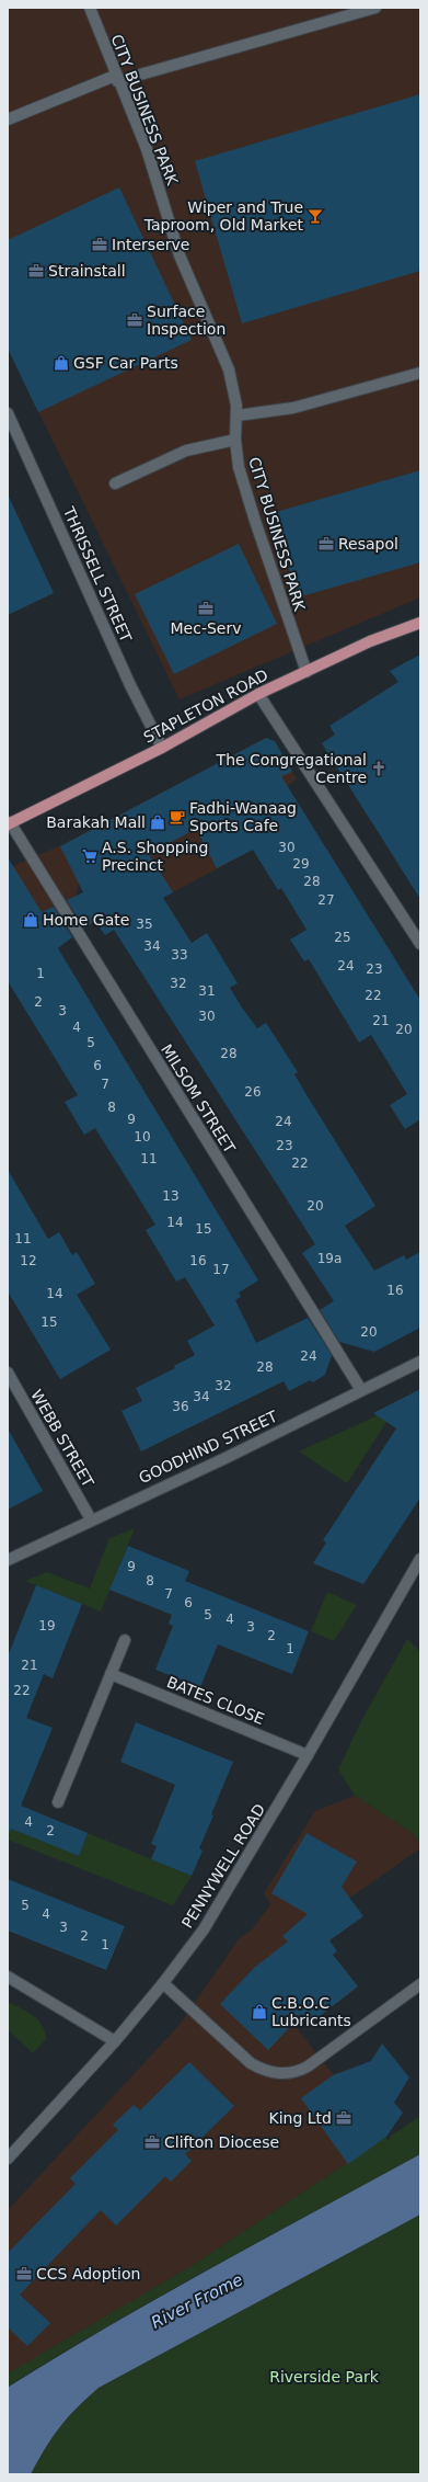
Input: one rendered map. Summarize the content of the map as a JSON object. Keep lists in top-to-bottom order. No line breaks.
{"streets":{"main road":["STAPLETON ROAD"],"street":["CITY BUSINESS PARK","THRISSELL STREET","MILSOM STREET","WEBB STREET","GOODHIND STREET","BATES CLOSE","PENNYWELL ROAD"]},"crossings":[["CITY BUSINESS PARK","STAPLETON ROAD"],["THRISSELL STREET","STAPLETON ROAD"],["STAPLETON ROAD","MILSOM STREET"],["MILSOM STREET","GOODHIND STREET"],["WEBB STREET","GOODHIND STREET"],["BATES CLOSE","PENNYWELL ROAD"]],"water":["River Frome"],"parks":["Riverside Park"],"places":{"bar":["Wiper and True Taproom, Old Market"],"office":["Interserve","Strainstall","Surface Inspection","Resapol","Mec-Serv","King Ltd","Clifton Diocese","CCS Adoption"],"shop":["GSF Car Parts","Barakah Mall","Home Gate","C.B.O.C Lubricants"],"church":["The Congregational Centre"],"cafe":["Fadhi-Wanaag Sports Cafe"],"supermarket":["A.S. Shopping Precinct"]},"house_numbers":["30","29","28","27","35","25","34","33","24","23","1","32","31","22","2","3","30","21","4","20","5","28","6","7","26","8","9","24","10","23","11","22","13","20","14","15","11","19a","12","16","17","16","14","15","20","24","28","32","34","36","9","8","7","6","5","4","19","3","2","1","21","22","4","2","5","4","3","2","1"]}
